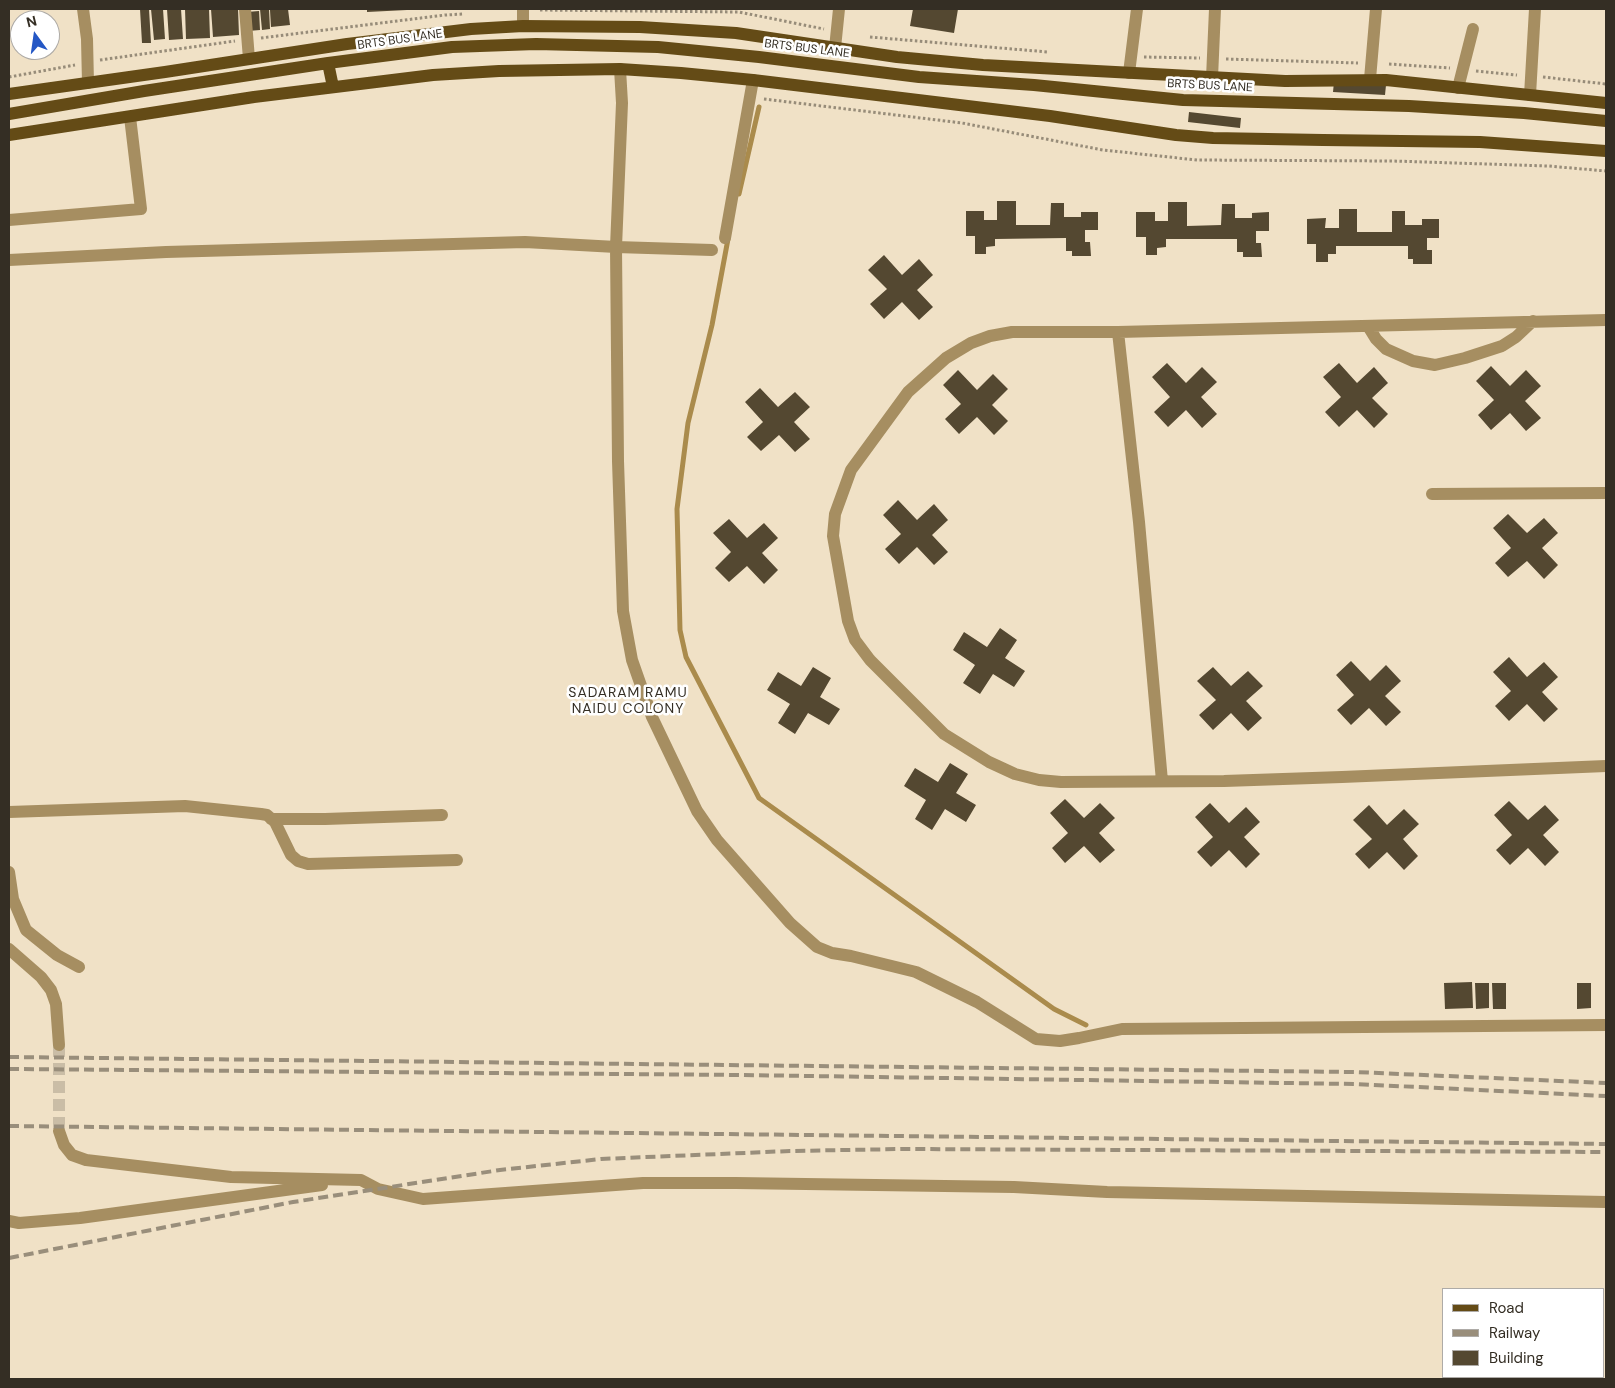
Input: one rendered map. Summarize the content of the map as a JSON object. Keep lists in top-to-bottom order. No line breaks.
{"streets":{"main road":["BRTS BUS LANE"]},"districts":["SADARAM RAMU NAIDU COLONY"],"legend":["Road","Railway","Building"],"north":"top"}
